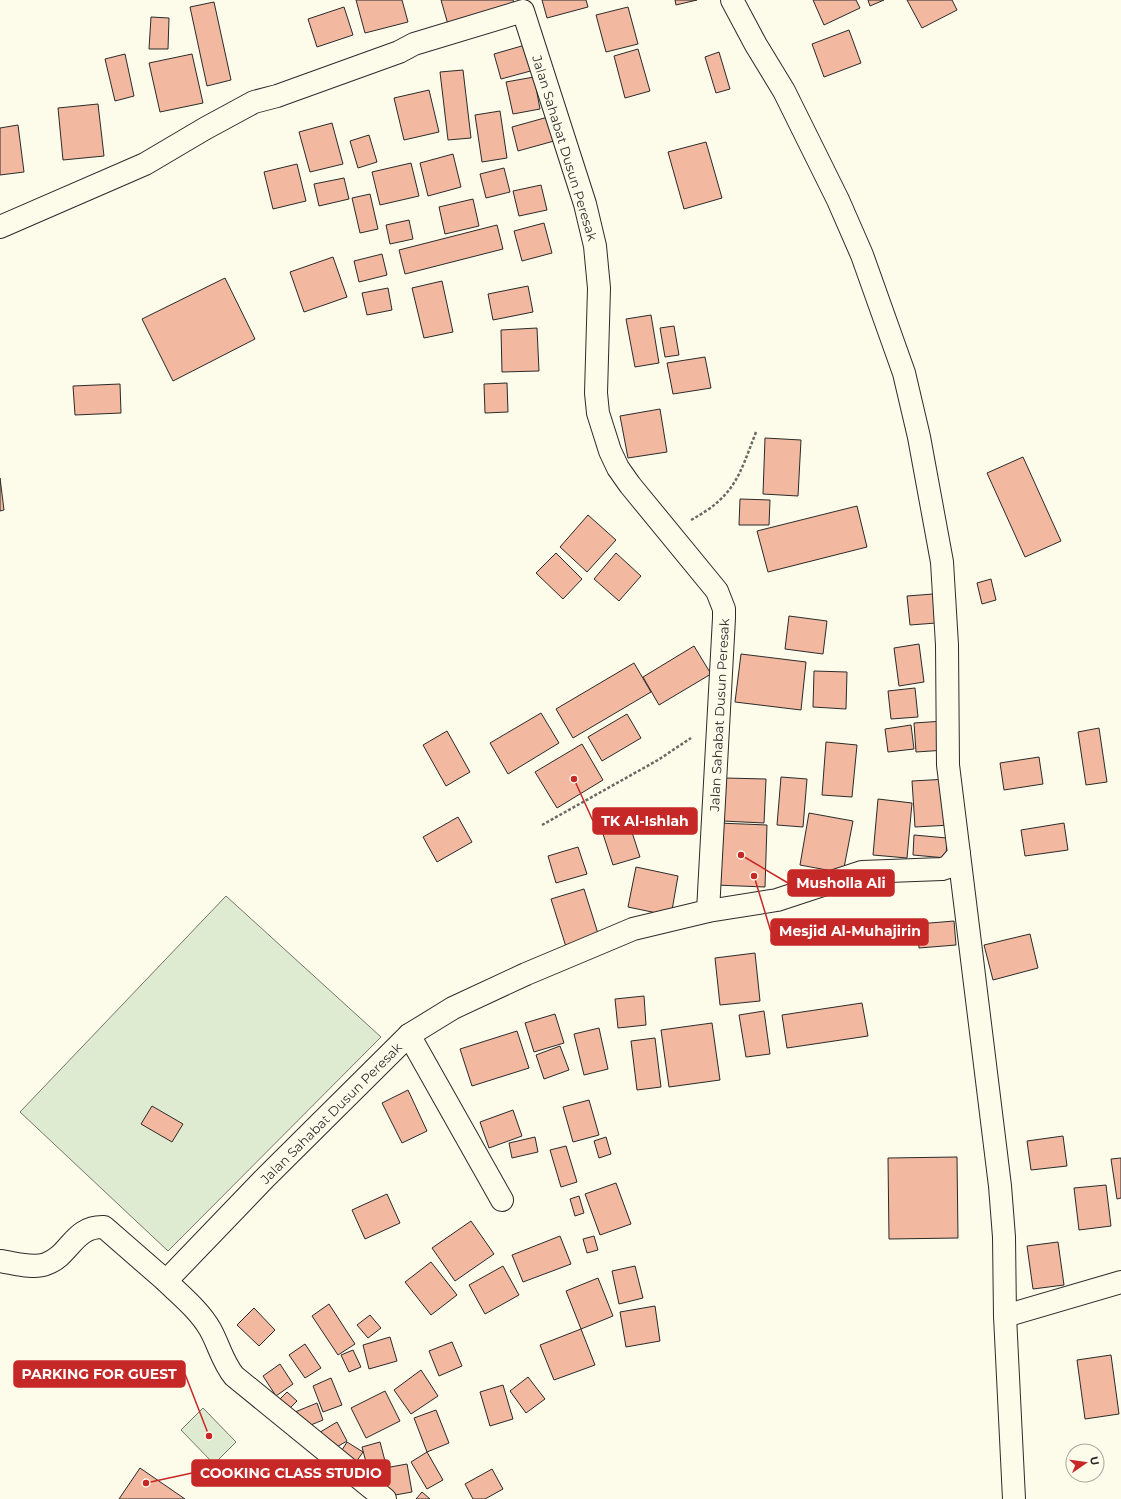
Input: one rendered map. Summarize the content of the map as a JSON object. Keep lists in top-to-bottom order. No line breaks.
{"streets":{"street":["Jalan Sahabat Dusun Peresak"]},"places":["TK Al-Ishlah","Musholla Ali","Mesjid Al-Muhajirin","PARKING FOR GUEST","COOKING CLASS STUDIO"],"north":"right"}
